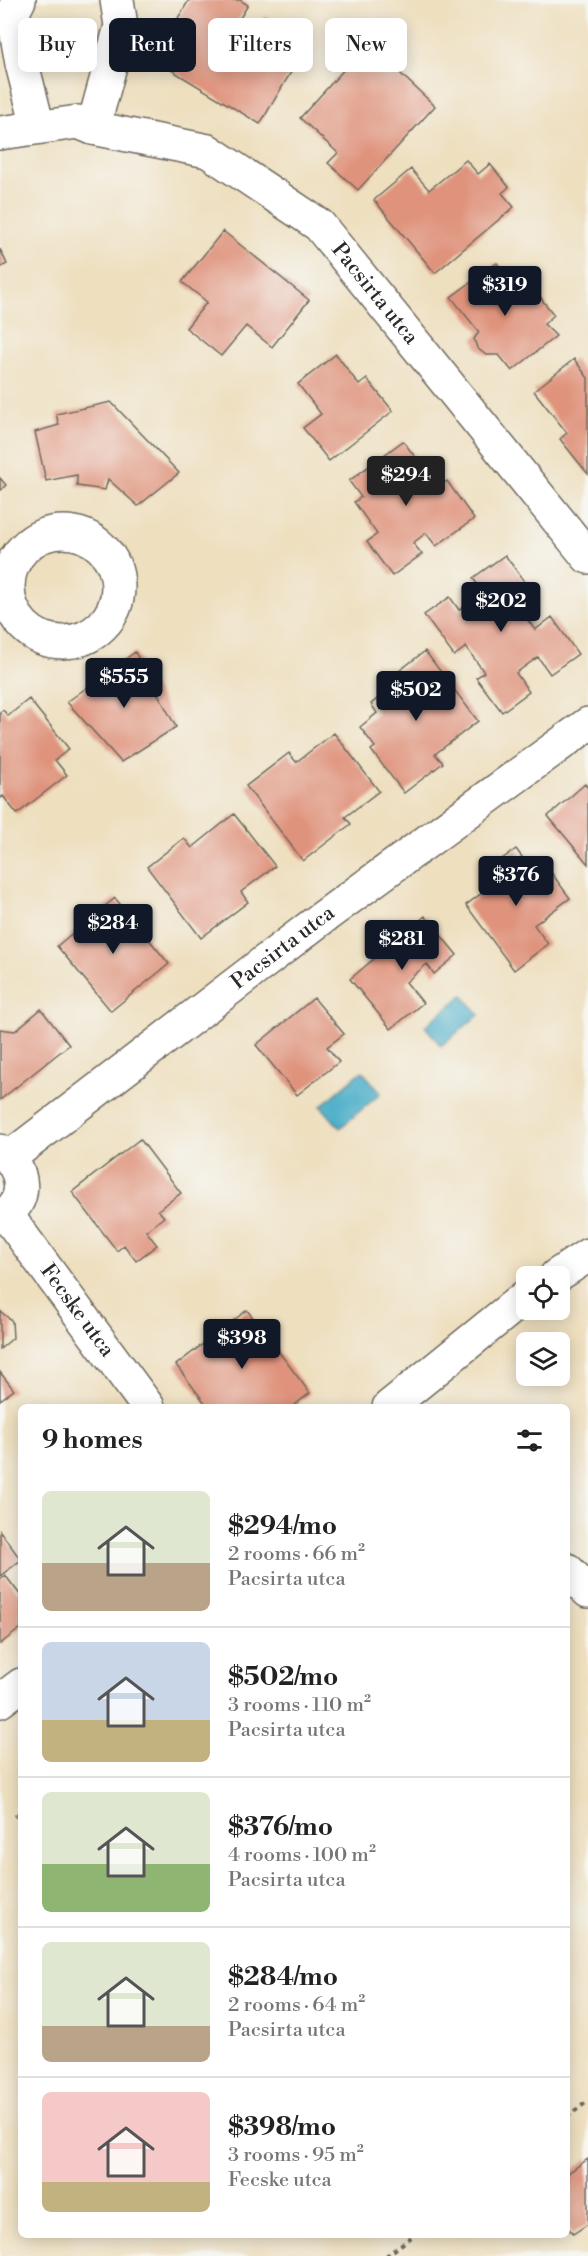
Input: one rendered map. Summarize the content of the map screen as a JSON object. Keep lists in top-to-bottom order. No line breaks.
{"streets":{"street":["Pacsirta utca","Fecske utca"]},"crossings":[["Pacsirta utca","Fecske utca"]],"page":{"chip":["Buy","Rent","Filters","New"],"price":["$319","$294","$202","$555","$502","$376","$284","$281","$398"],"heading":"9 homes","list":[{"name":"$294/mo","note":"2 rooms · 66 m² · Pacsirta utca"},{"name":"$502/mo","note":"3 rooms · 110 m² · Pacsirta utca"},{"name":"$376/mo","note":"4 rooms · 100 m² · Pacsirta utca"},{"name":"$284/mo","note":"2 rooms · 64 m² · Pacsirta utca"},{"name":"$398/mo","note":"3 rooms · 95 m² · Fecske utca"}]}}
